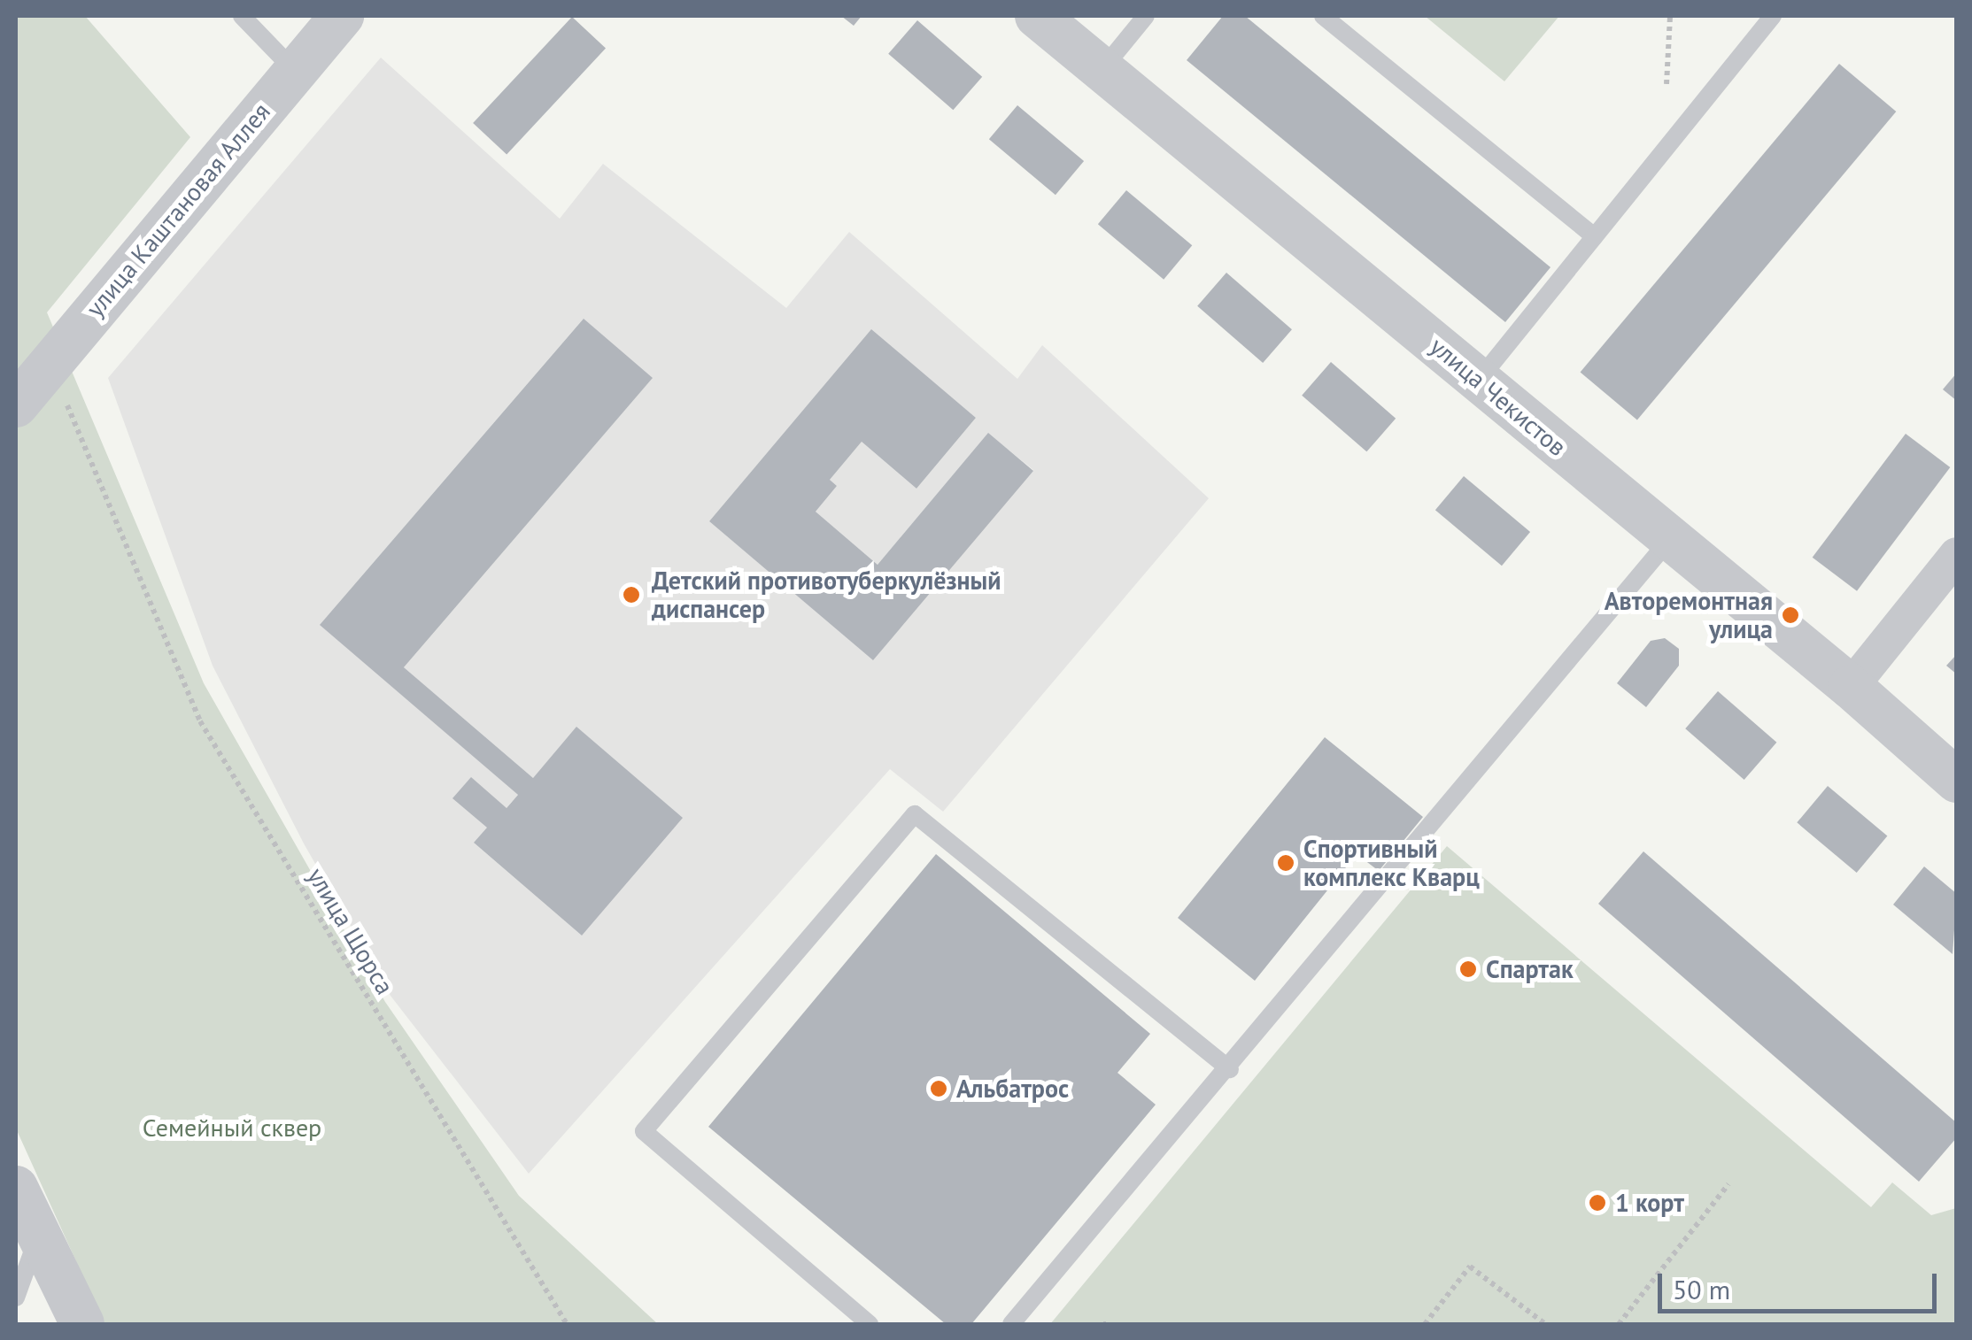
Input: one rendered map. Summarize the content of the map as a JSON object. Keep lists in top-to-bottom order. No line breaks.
{"streets":{"street":["улица Каштановая Аллея","улица Чекистов"],"path":["улица Щорса"]},"parks":["Семейный сквер"],"places":["Детский противотуберкулёзный диспансер","Авторемонтная улица","Спортивный комплекс Кварц","Спартак","Альбатрос","1 корт"],"scale_bar":"50 m"}
